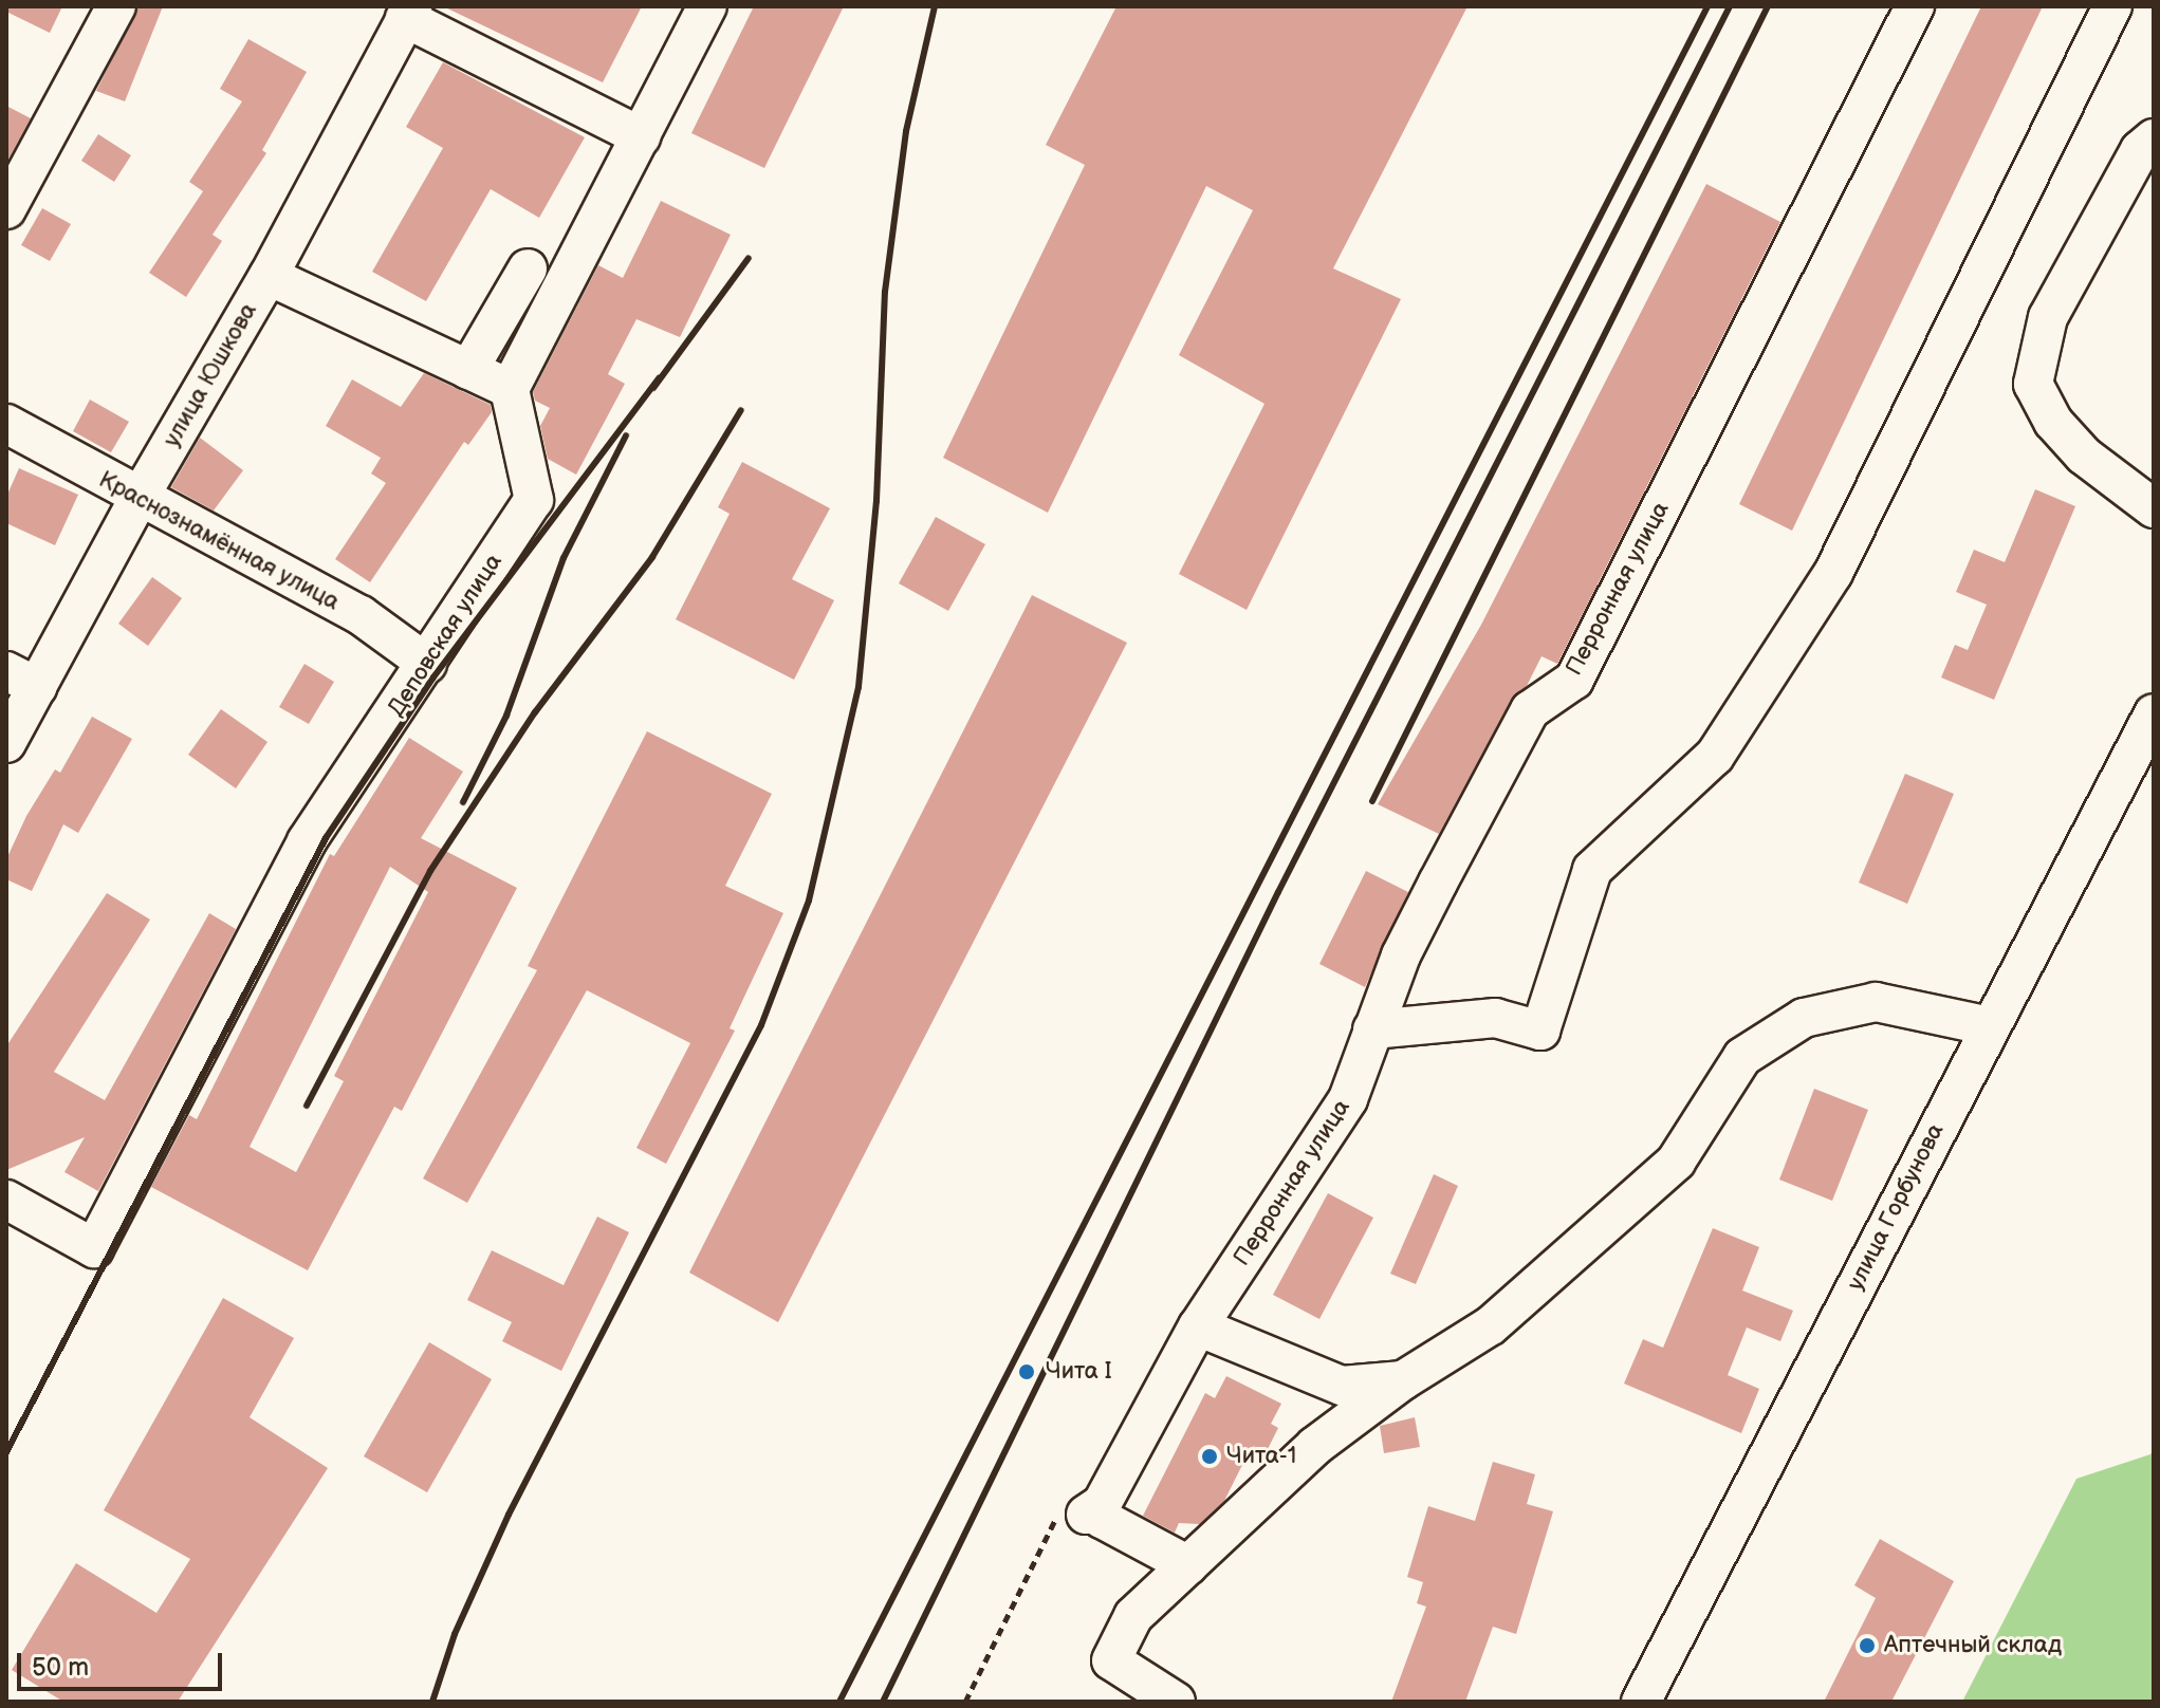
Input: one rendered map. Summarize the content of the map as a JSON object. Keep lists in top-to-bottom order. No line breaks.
{"streets":{"street":["улица Юшкова","Краснознамённая улица","Перронная улица","Деповская улица","улица Горбунова"]},"crossings":[["улица Юшкова","Краснознамённая улица"],["Краснознамённая улица","Деповская улица"]],"places":["Чита I","Чита-1","Аптечный склад"],"scale_bar":"50 m"}
